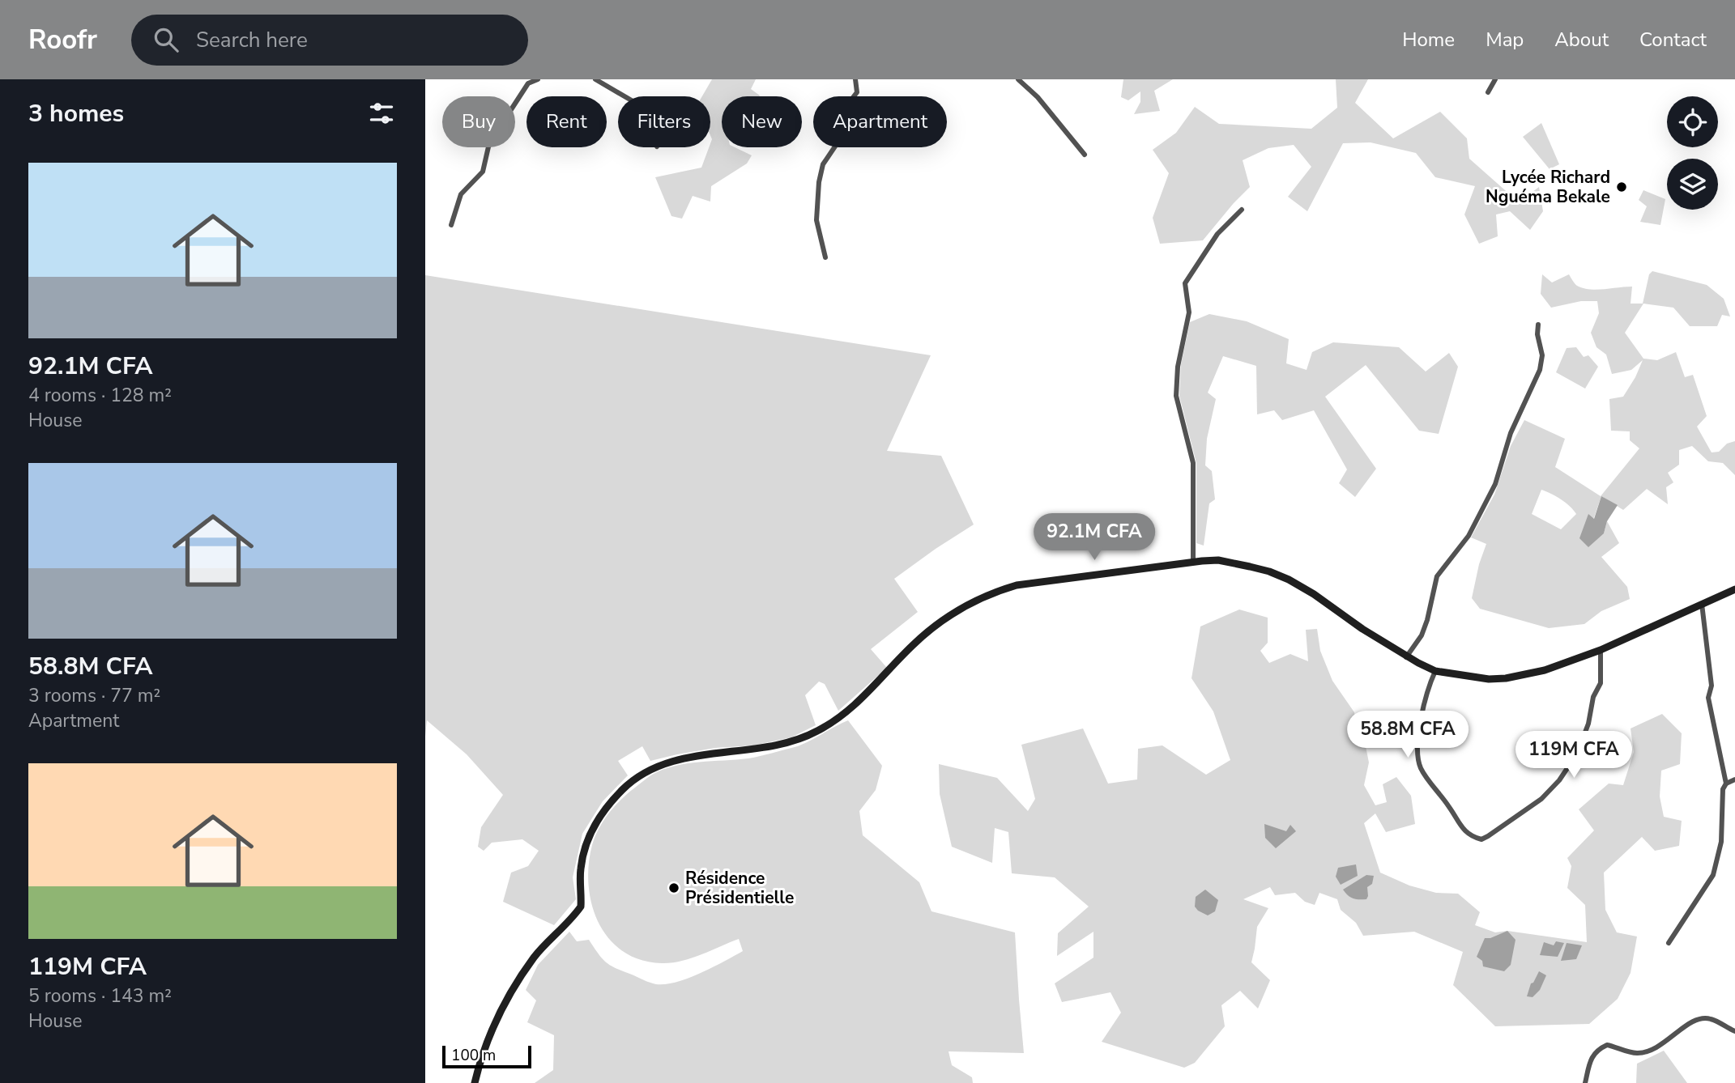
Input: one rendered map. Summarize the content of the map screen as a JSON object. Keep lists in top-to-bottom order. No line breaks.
{"places":["Lycée Richard Nguéma Bekale","Résidence Présidentielle"],"scale_bar":"100 m","page":{"header":"Roofr","search":"Search here","nav":["Home","Map","About","Contact"],"heading":"3 homes","chip":["Buy","Rent","Filters","New","Apartment"],"list":[{"name":"92.1M CFA","note":"4 rooms · 128 m² · House"},{"name":"58.8M CFA","note":"3 rooms · 77 m² · Apartment"},{"name":"119M CFA","note":"5 rooms · 143 m² · House"}],"price":["92.1M CFA","58.8M CFA","119M CFA"],"scale":"100 m"}}
